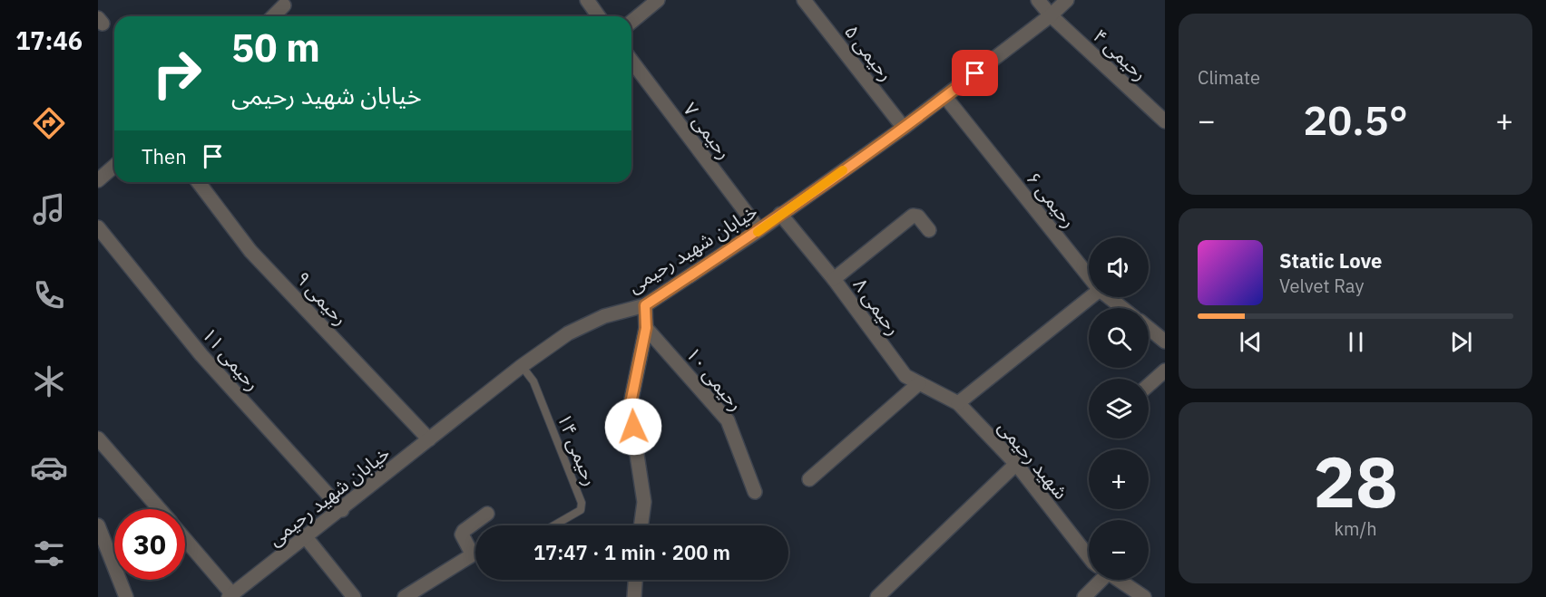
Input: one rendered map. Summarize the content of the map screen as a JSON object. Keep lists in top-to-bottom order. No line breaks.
{"streets":{"street":["رحیمی ۵","رحیمی ۴","رحیمی ۷","رحیمی ۶","خیابان شهید رحیمی","رحیمی ۹","رحیمی ۸","رحیمی ۱۱","رحیمی ۱۰","شهید رحیمی"],"lane":["رحیمی ۱۴"]},"crossings":[["رحیمی ۵","خیابان شهید رحیمی"],["رحیمی ۴","خیابان شهید رحیمی"],["رحیمی ۷","خیابان شهید رحیمی"],["رحیمی ۶","خیابان شهید رحیمی"],["خیابان شهید رحیمی","رحیمی ۹"],["خیابان شهید رحیمی","رحیمی ۸"],["خیابان شهید رحیمی","رحیمی ۱۱"],["خیابان شهید رحیمی","رحیمی ۱۴"],["رحیمی ۸","شهید رحیمی"]],"page":{"tabs":"17:46","tile":["Climate",["28","km/h"]],"turn":["50 m","خیابان شهید رحیمی"],"heat":["−","20.5°","+"],"then":"Then","map_buttons":["+","−"],"song":["Static Love","Velvet Ray"],"limit":"30","trip":"17:47 · 1 min · 200 m"}}
